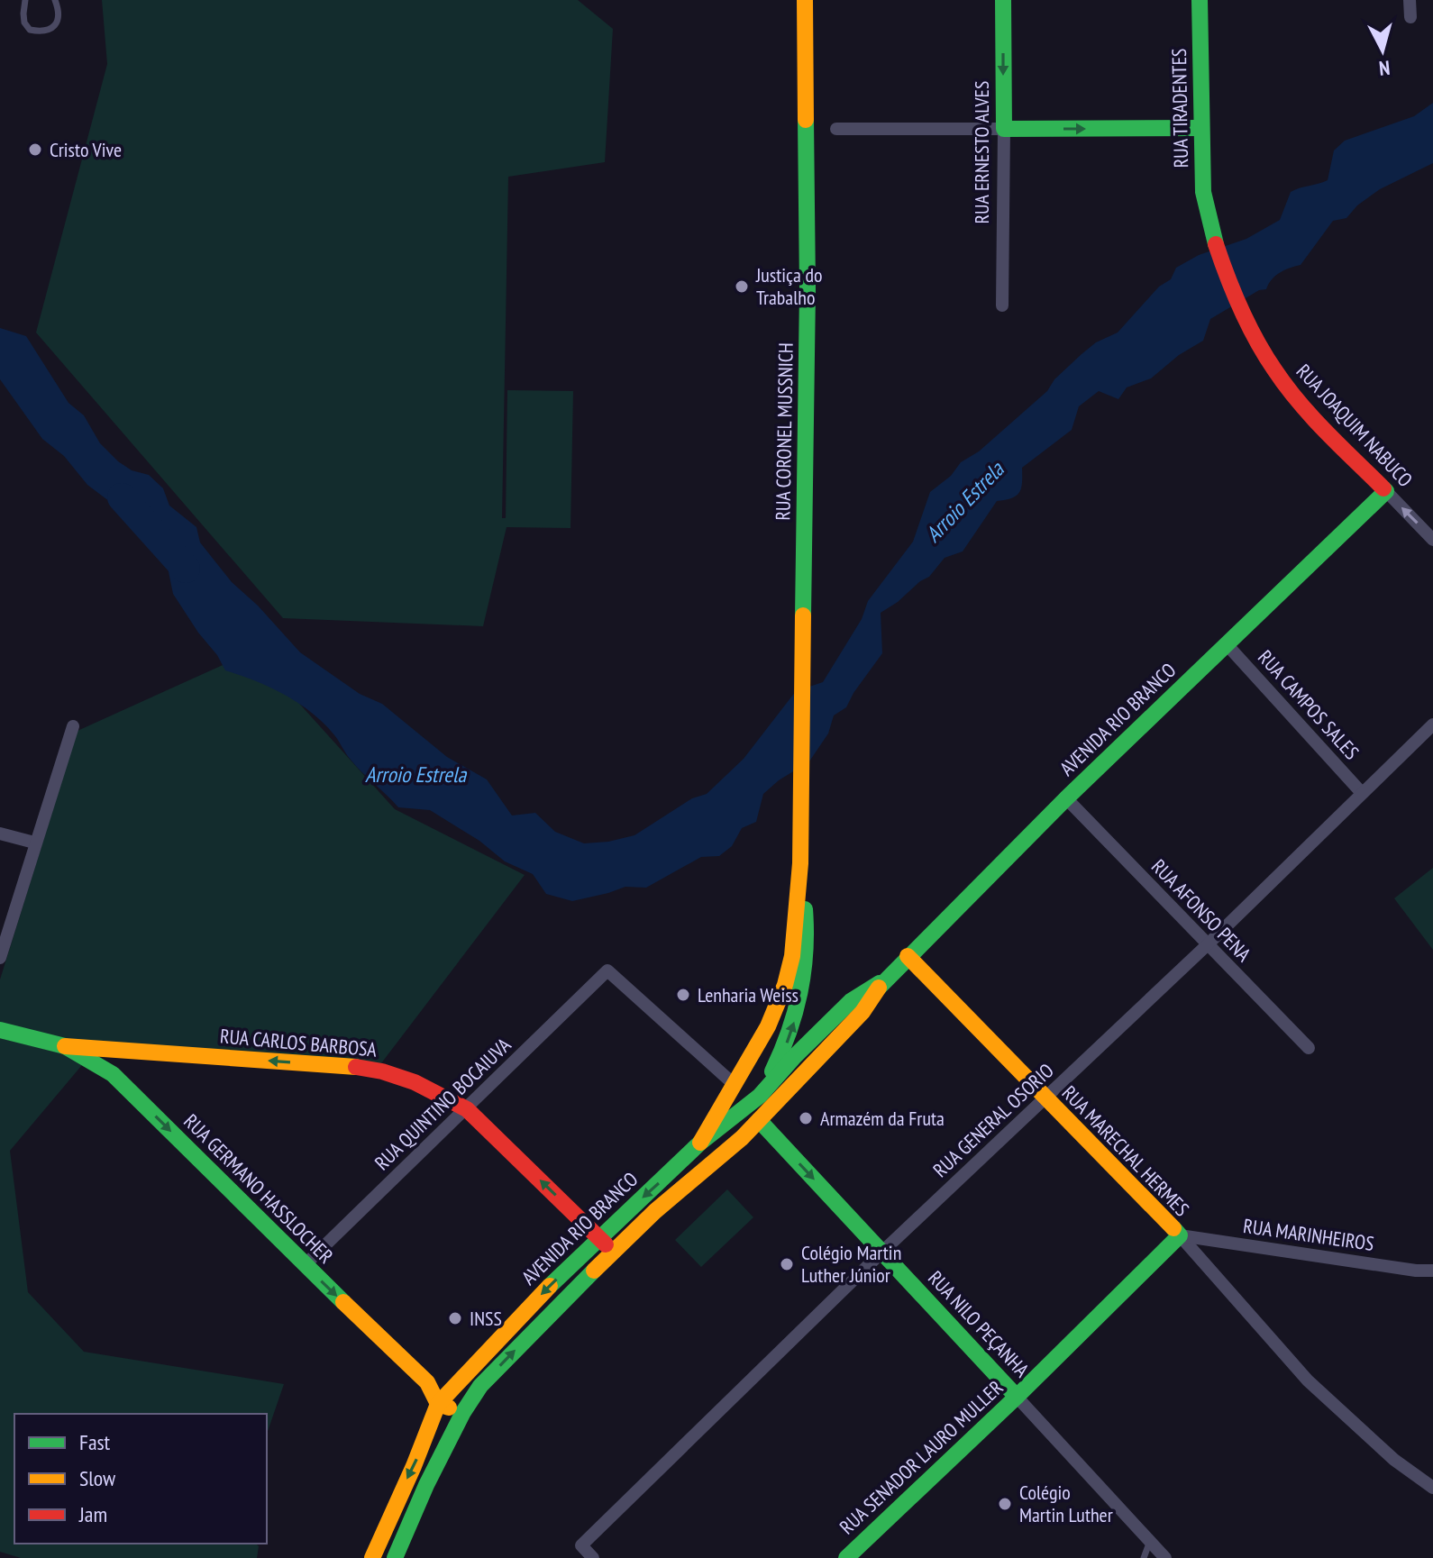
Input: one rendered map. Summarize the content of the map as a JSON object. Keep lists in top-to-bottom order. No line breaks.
{"streets":{"main road":["RUA TIRADENTES","RUA ERNESTO ALVES","RUA JOAQUIM NABUCO","RUA CORONEL MUSSNICH","AVENIDA RIO BRANCO","RUA CARLOS BARBOSA","RUA MARECHAL HERMES","RUA GERMANO HASSLOCHER","RUA NILO PEÇANHA","RUA SENADOR LAURO MULLER"],"street":["RUA CAMPOS SALES","RUA AFONSO PENA","RUA QUINTINO BOCAIUVA","RUA GENERAL OSORIO","RUA MARINHEIROS"]},"crossings":[["RUA TIRADENTES","RUA JOAQUIM NABUCO"],["RUA JOAQUIM NABUCO","AVENIDA RIO BRANCO"],["RUA CORONEL MUSSNICH","AVENIDA RIO BRANCO"],["RUA CORONEL MUSSNICH","RUA QUINTINO BOCAIUVA"],["RUA CAMPOS SALES","AVENIDA RIO BRANCO"],["RUA CAMPOS SALES","RUA GENERAL OSORIO"],["AVENIDA RIO BRANCO","RUA AFONSO PENA"],["AVENIDA RIO BRANCO","RUA CARLOS BARBOSA"],["AVENIDA RIO BRANCO","RUA MARECHAL HERMES"],["AVENIDA RIO BRANCO","RUA GERMANO HASSLOCHER"],["AVENIDA RIO BRANCO","RUA NILO PEÇANHA"],["RUA AFONSO PENA","RUA GENERAL OSORIO"],["RUA CARLOS BARBOSA","RUA QUINTINO BOCAIUVA"],["RUA CARLOS BARBOSA","RUA GERMANO HASSLOCHER"],["RUA QUINTINO BOCAIUVA","RUA GERMANO HASSLOCHER"],["RUA GENERAL OSORIO","RUA MARECHAL HERMES"],["RUA GENERAL OSORIO","RUA NILO PEÇANHA"],["RUA MARECHAL HERMES","RUA MARINHEIROS"],["RUA MARECHAL HERMES","RUA SENADOR LAURO MULLER"],["RUA MARINHEIROS","RUA SENADOR LAURO MULLER"],["RUA NILO PEÇANHA","RUA SENADOR LAURO MULLER"]],"one_way":["RUA ERNESTO ALVES","RUA CARLOS BARBOSA","RUA GERMANO HASSLOCHER"],"water":["Arroio Estrela"],"places":["Cristo Vive","Justiça do Trabalho","Lenharia Weiss","Armazém da Fruta","Colégio Martin Luther Júnior","INSS","Colégio Martin Luther"],"legend":["Fast","Slow","Jam"],"north":"bottom"}
